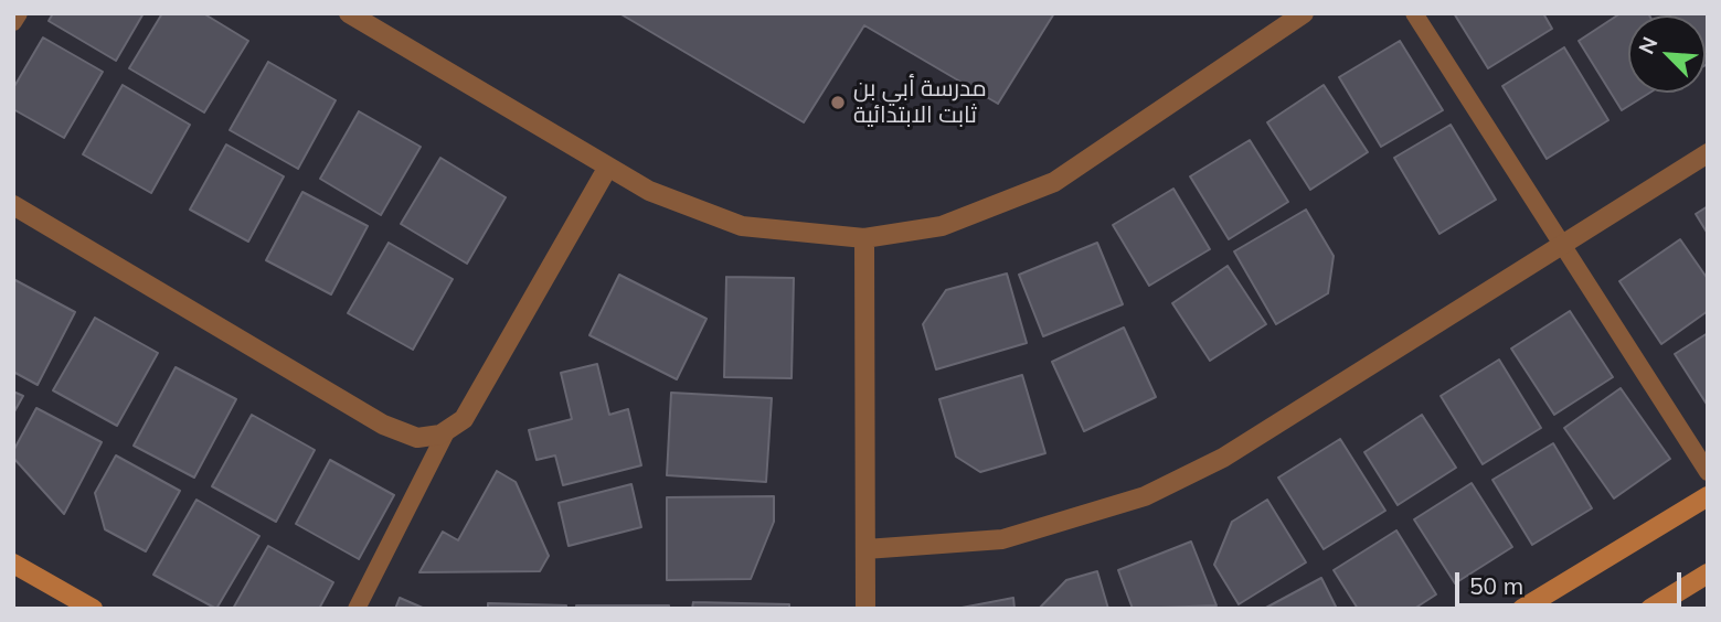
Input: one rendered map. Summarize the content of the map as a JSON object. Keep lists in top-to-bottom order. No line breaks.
{"places":["مدرسة أبي بن ثابت الابتدائية"],"scale_bar":"50 m","north":"top left"}
